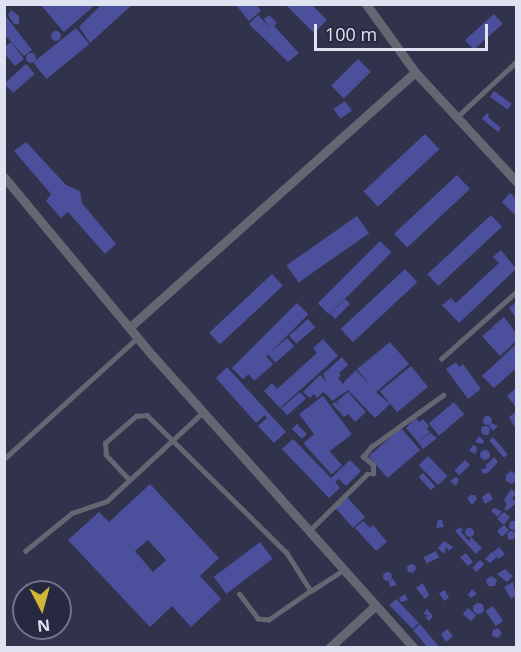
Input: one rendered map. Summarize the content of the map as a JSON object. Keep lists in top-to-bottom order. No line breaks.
{"scale_bar":"100 m","north":"bottom"}
